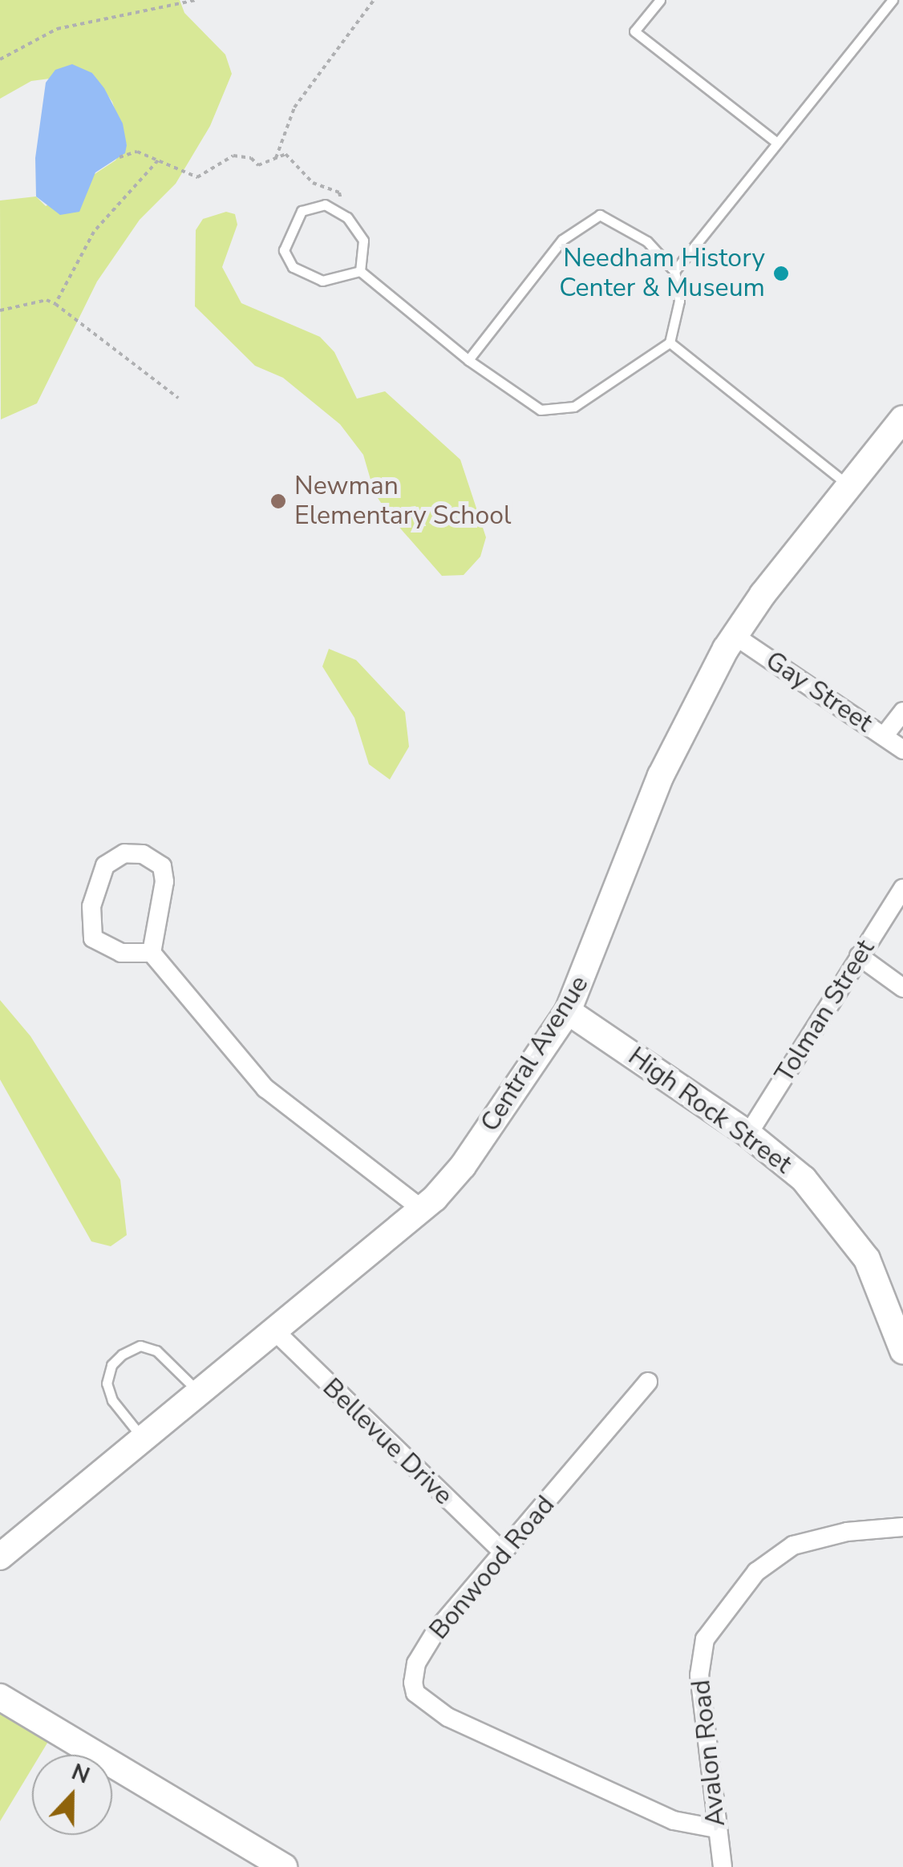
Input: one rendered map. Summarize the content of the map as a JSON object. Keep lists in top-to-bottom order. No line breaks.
{"streets":{"main road":["Central Avenue","High Rock Street"],"street":["Gay Street","Tolman Street","Bellevue Drive","Bonwood Road","Avalon Road"]},"crossings":[["Gay Street","Central Avenue"],["Tolman Street","High Rock Street"],["Central Avenue","High Rock Street"],["Central Avenue","Bellevue Drive"],["Bellevue Drive","Bonwood Road"],["Bonwood Road","Avalon Road"]],"places":["Needham History Center & Museum","Newman Elementary School"],"north":"top"}
